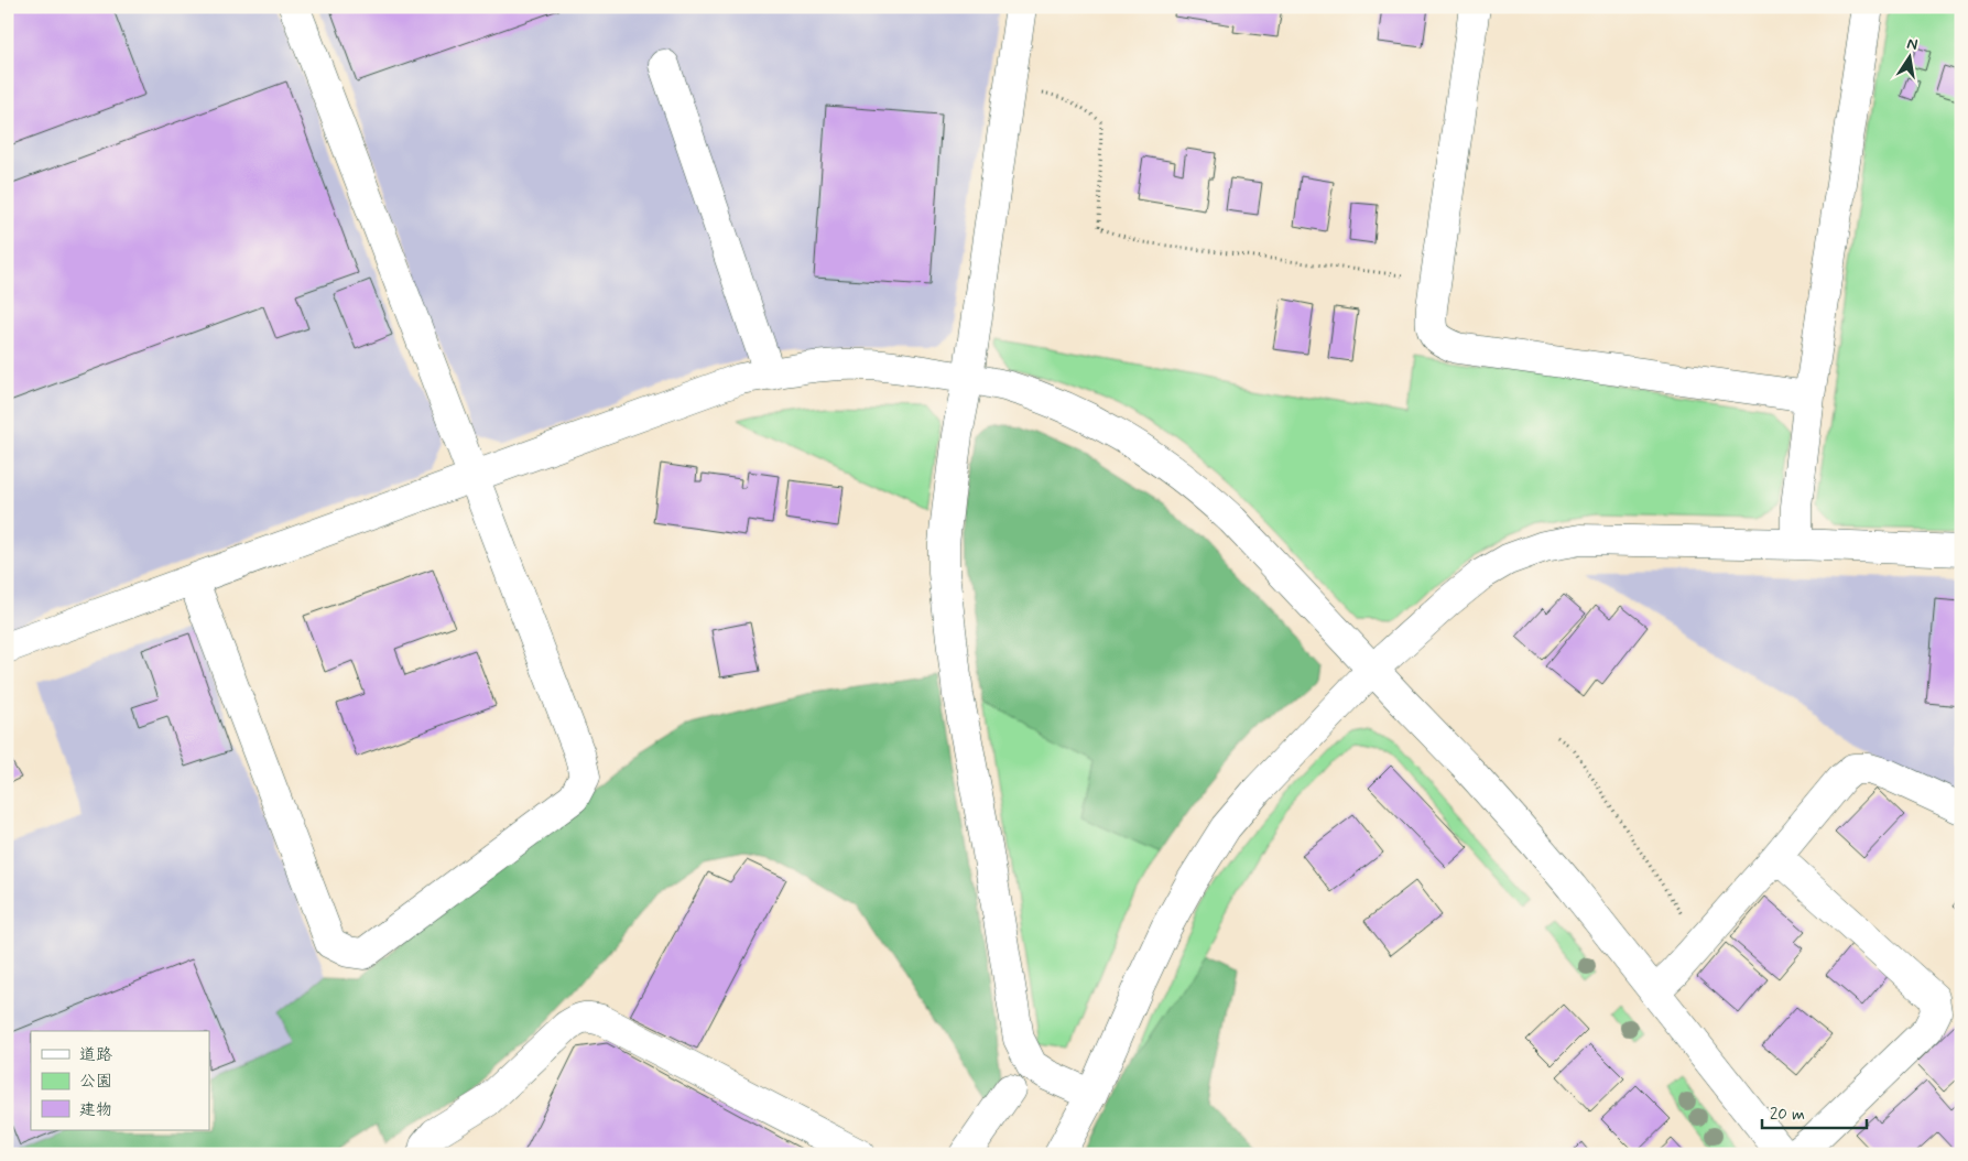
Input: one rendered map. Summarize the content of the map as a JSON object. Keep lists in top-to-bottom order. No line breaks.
{"legend":["道路","公園","建物"],"scale_bar":"20 m","north":"top"}
